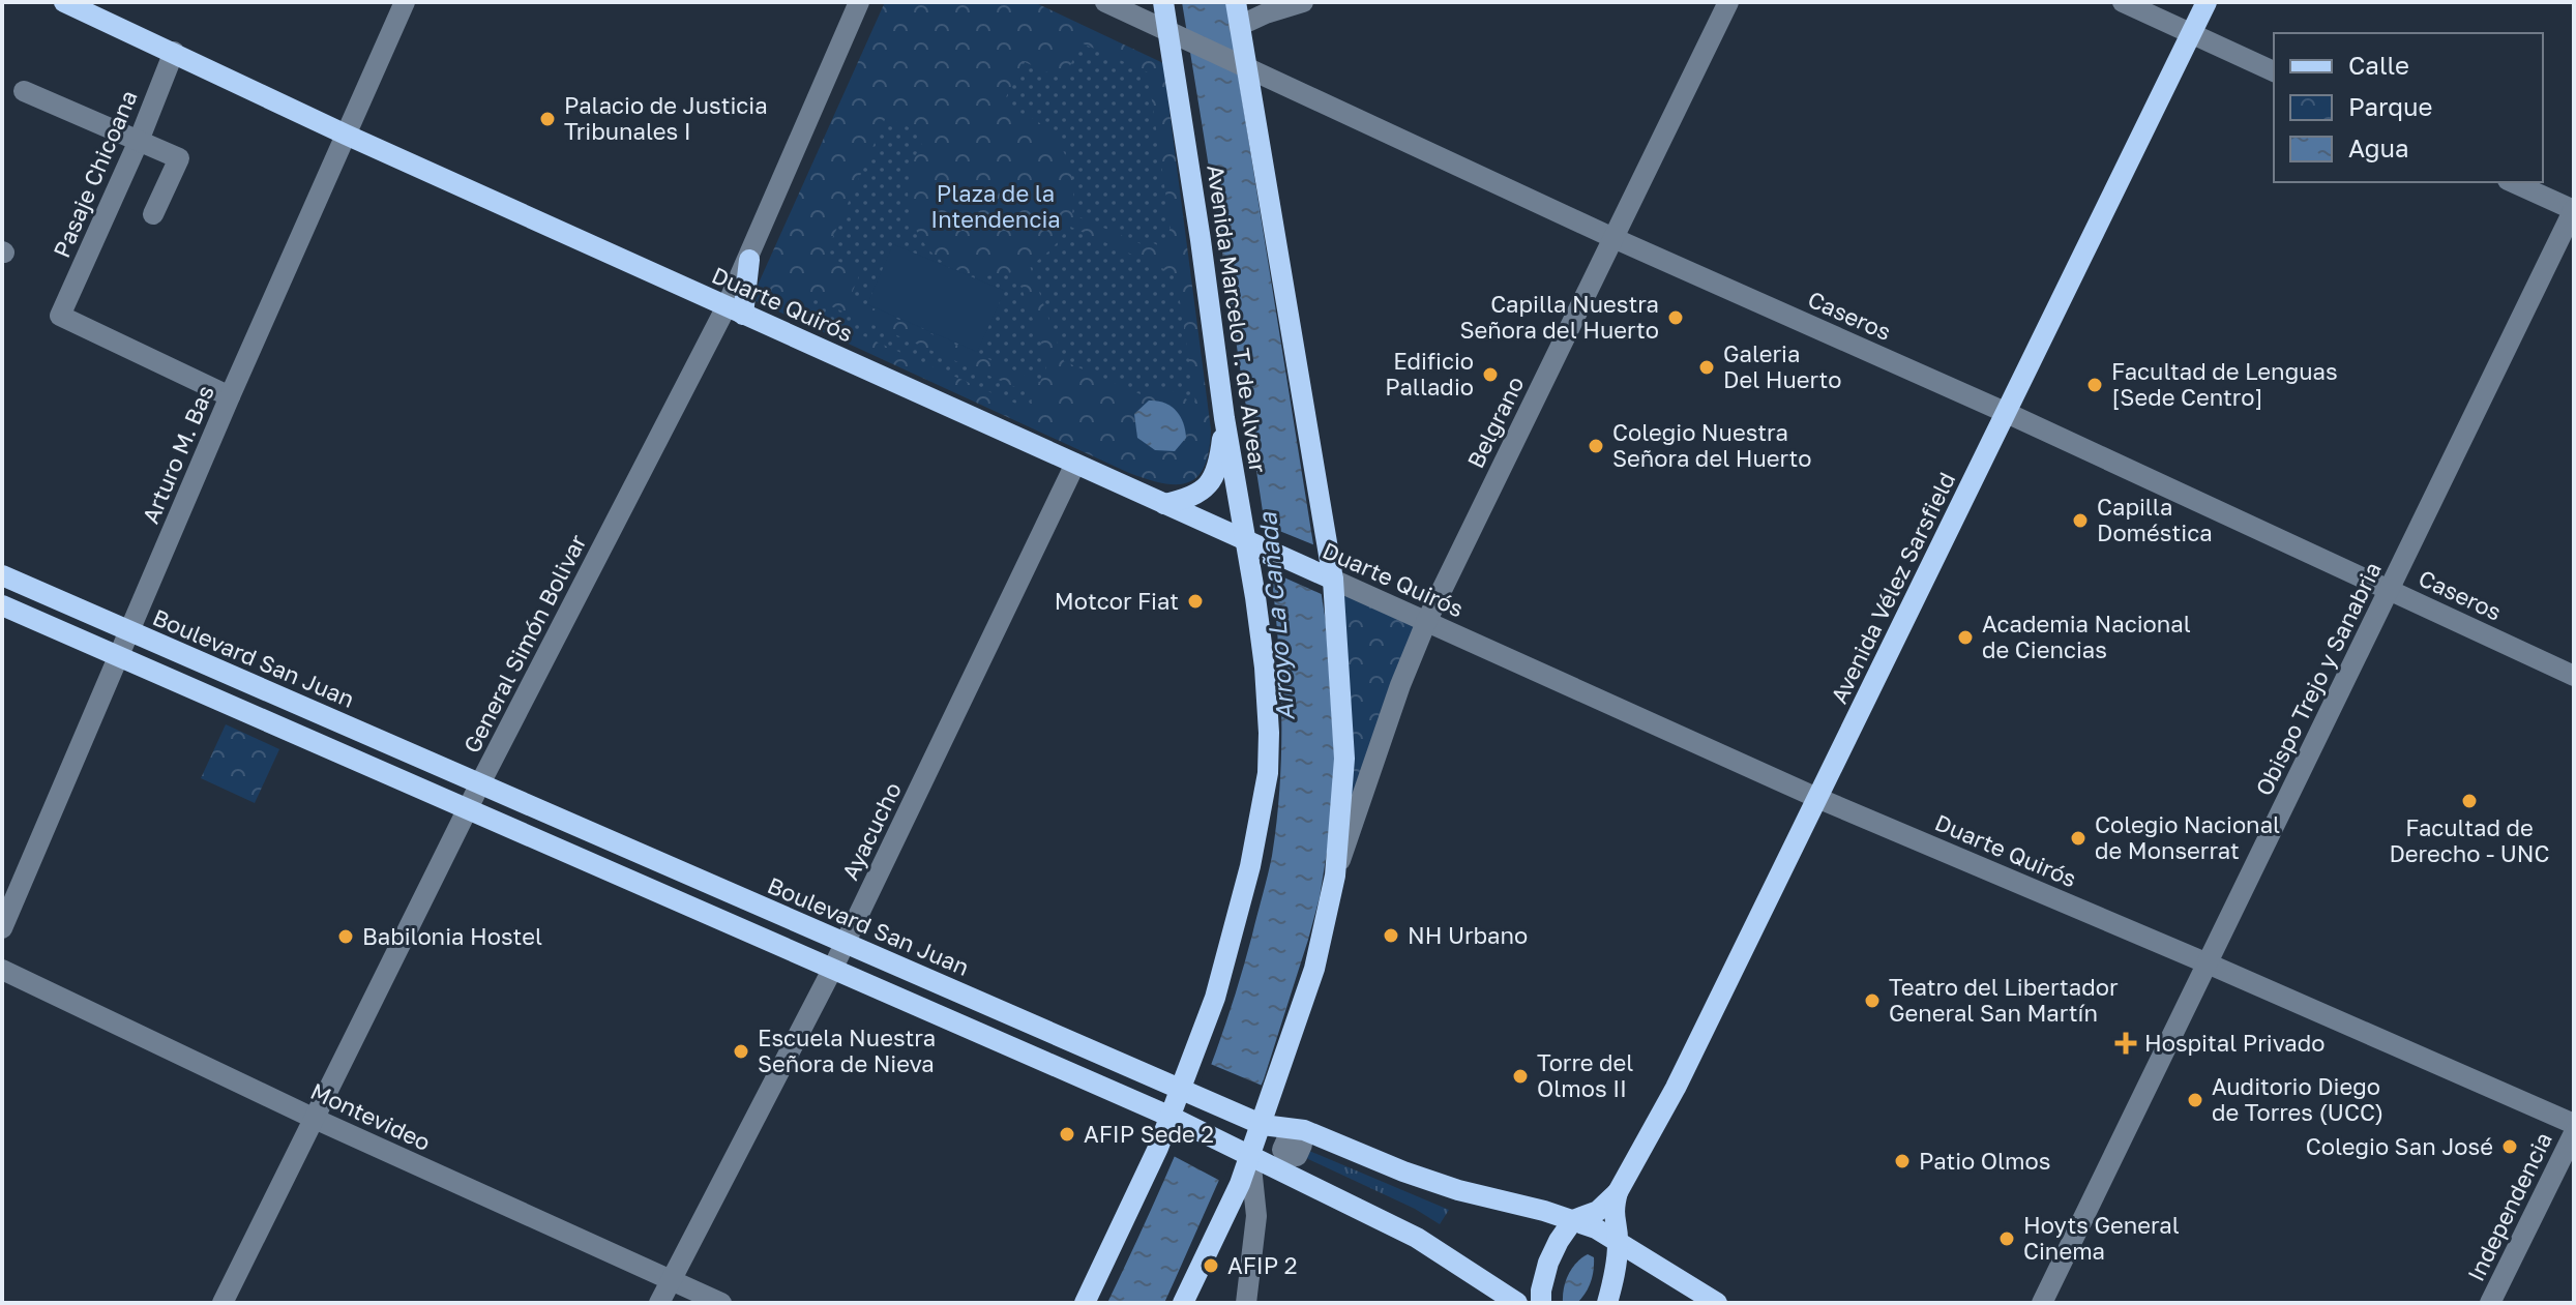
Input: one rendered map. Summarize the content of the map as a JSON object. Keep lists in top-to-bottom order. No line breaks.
{"streets":{"main road":["Duarte Quirós","Avenida Marcelo T. de Alvear","Avenida Vélez Sarsfield","Boulevard San Juan"],"street":["Pasaje Chicoana","Caseros","Belgrano","Arturo M. Bas","General Simón Bolivar","Obispo Trejo y Sanabria","Ayacucho","Montevideo","Independencia"]},"crossings":[["Pasaje Chicoana","Duarte Quirós"],["Pasaje Chicoana","Arturo M. Bas"],["Duarte Quirós","Avenida Marcelo T. de Alvear"],["Duarte Quirós","Belgrano"],["Duarte Quirós","Arturo M. Bas"],["Duarte Quirós","Avenida Vélez Sarsfield"],["Duarte Quirós","General Simón Bolivar"],["Duarte Quirós","Obispo Trejo y Sanabria"],["Duarte Quirós","Ayacucho"],["Caseros","Avenida Marcelo T. de Alvear"],["Caseros","Belgrano"],["Caseros","Avenida Vélez Sarsfield"],["Caseros","Obispo Trejo y Sanabria"],["Avenida Marcelo T. de Alvear","Belgrano"],["Avenida Marcelo T. de Alvear","Boulevard San Juan"],["Arturo M. Bas","Boulevard San Juan"],["Avenida Vélez Sarsfield","Boulevard San Juan"],["General Simón Bolivar","Boulevard San Juan"],["General Simón Bolivar","Montevideo"],["Boulevard San Juan","Ayacucho"],["Ayacucho","Montevideo"]],"water":["Arroyo La Cañada"],"parks":["Plaza de la Intendencia"],"places":{"other":["Palacio de Justicia Tribunales I","Capilla Nuestra Señora del Huerto","Galeria Del Huerto","Edificio Palladio","Facultad de Lenguas [Sede Centro]","Colegio Nuestra Señora del Huerto","Capilla Doméstica","Motcor Fiat","Academia Nacional de Ciencias","Facultad de Derecho - UNC","Colegio Nacional de Monserrat","NH Urbano","Babilonia Hostel","Teatro del Libertador General San Martín","Escuela Nuestra Señora de Nieva","Torre del Olmos II","Auditorio Diego de Torres (UCC)","AFIP Sede 2","Colegio San José","Patio Olmos","Hoyts General Cinema","AFIP 2"],"health":["Hospital Privado"]},"legend":["Calle","Parque","Agua"]}
